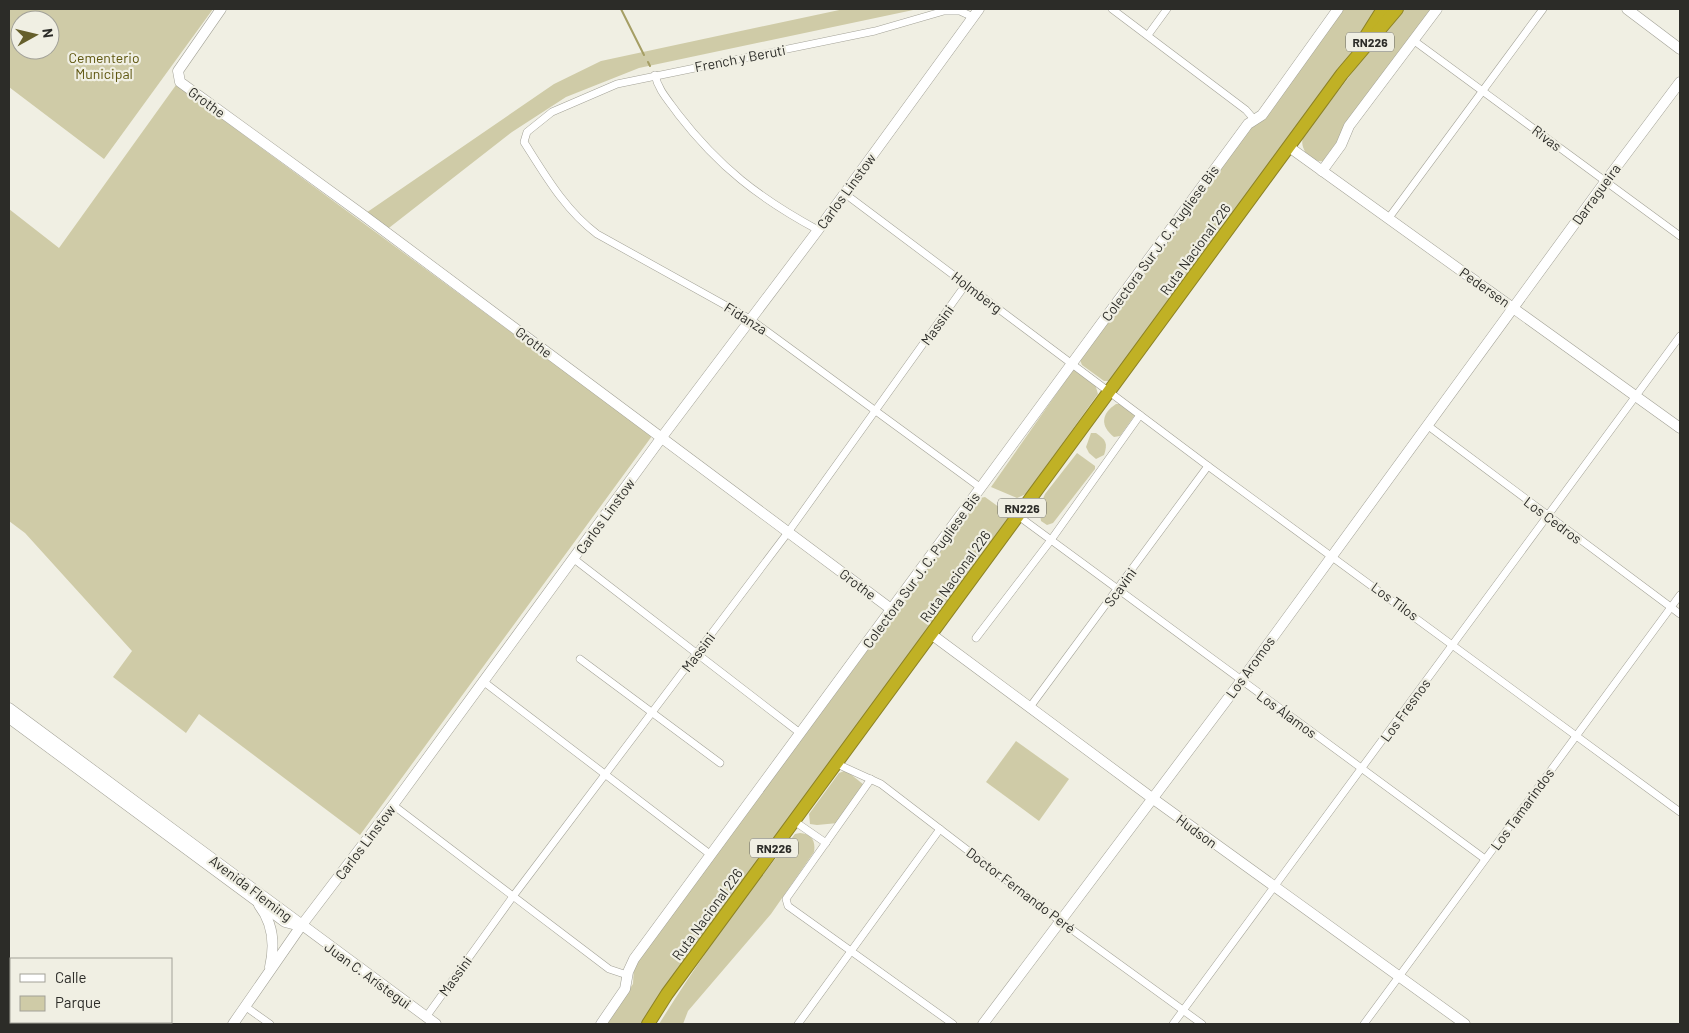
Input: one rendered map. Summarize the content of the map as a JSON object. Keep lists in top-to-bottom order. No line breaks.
{"streets":{"highway":["RN226","Ruta Nacional 226"],"street":["French y Beruti","Grothe","Rivas","Carlos Linstow","Darragueira","Colectora Sur J. C. Pugliese Bis","Pedersen","Holmberg","Fidanza","Massini","Los Cedros","Scavini","Los Tilos","Los Aromos","Los Fresnos","Los Álamos","Los Tamarindos","Hudson","Avenida Fleming","Doctor Fernando Peré","Juan C. Arístegui"]},"crossings":[["French y Beruti","Carlos Linstow"],["French y Beruti","Fidanza"],["Grothe","Carlos Linstow"],["Grothe","Colectora Sur J. C. Pugliese Bis"],["Grothe","Massini"],["Rivas","Darragueira"],["Carlos Linstow","Holmberg"],["Carlos Linstow","Fidanza"],["Carlos Linstow","Avenida Fleming"],["Carlos Linstow","Juan C. Arístegui"],["Darragueira","Pedersen"],["Darragueira","Los Aromos"],["Colectora Sur J. C. Pugliese Bis","Holmberg"],["Colectora Sur J. C. Pugliese Bis","Fidanza"],["Ruta Nacional 226","Pedersen"],["Ruta Nacional 226","Holmberg"],["Ruta Nacional 226","Los Tilos"],["Ruta Nacional 226","Los Álamos"],["Ruta Nacional 226","Hudson"],["Ruta Nacional 226","Doctor Fernando Peré"],["Pedersen","Los Aromos"],["Pedersen","Los Fresnos"],["Holmberg","Massini"],["Holmberg","Los Tilos"],["Fidanza","Massini"],["Massini","Juan C. Arístegui"],["Los Cedros","Los Aromos"],["Los Cedros","Los Fresnos"],["Los Cedros","Los Tamarindos"],["Scavini","Los Tilos"],["Scavini","Los Álamos"],["Scavini","Hudson"],["Los Tilos","Los Aromos"],["Los Tilos","Los Fresnos"],["Los Tilos","Los Tamarindos"],["Los Aromos","Los Álamos"],["Los Aromos","Hudson"],["Los Aromos","Doctor Fernando Peré"],["Los Fresnos","Los Álamos"],["Los Fresnos","Hudson"],["Los Fresnos","Doctor Fernando Peré"],["Los Álamos","Los Tamarindos"],["Los Tamarindos","Hudson"],["Avenida Fleming","Juan C. Arístegui"]],"parks":["Cementerio Municipal"],"legend":["Calle","Parque"],"north":"right"}
